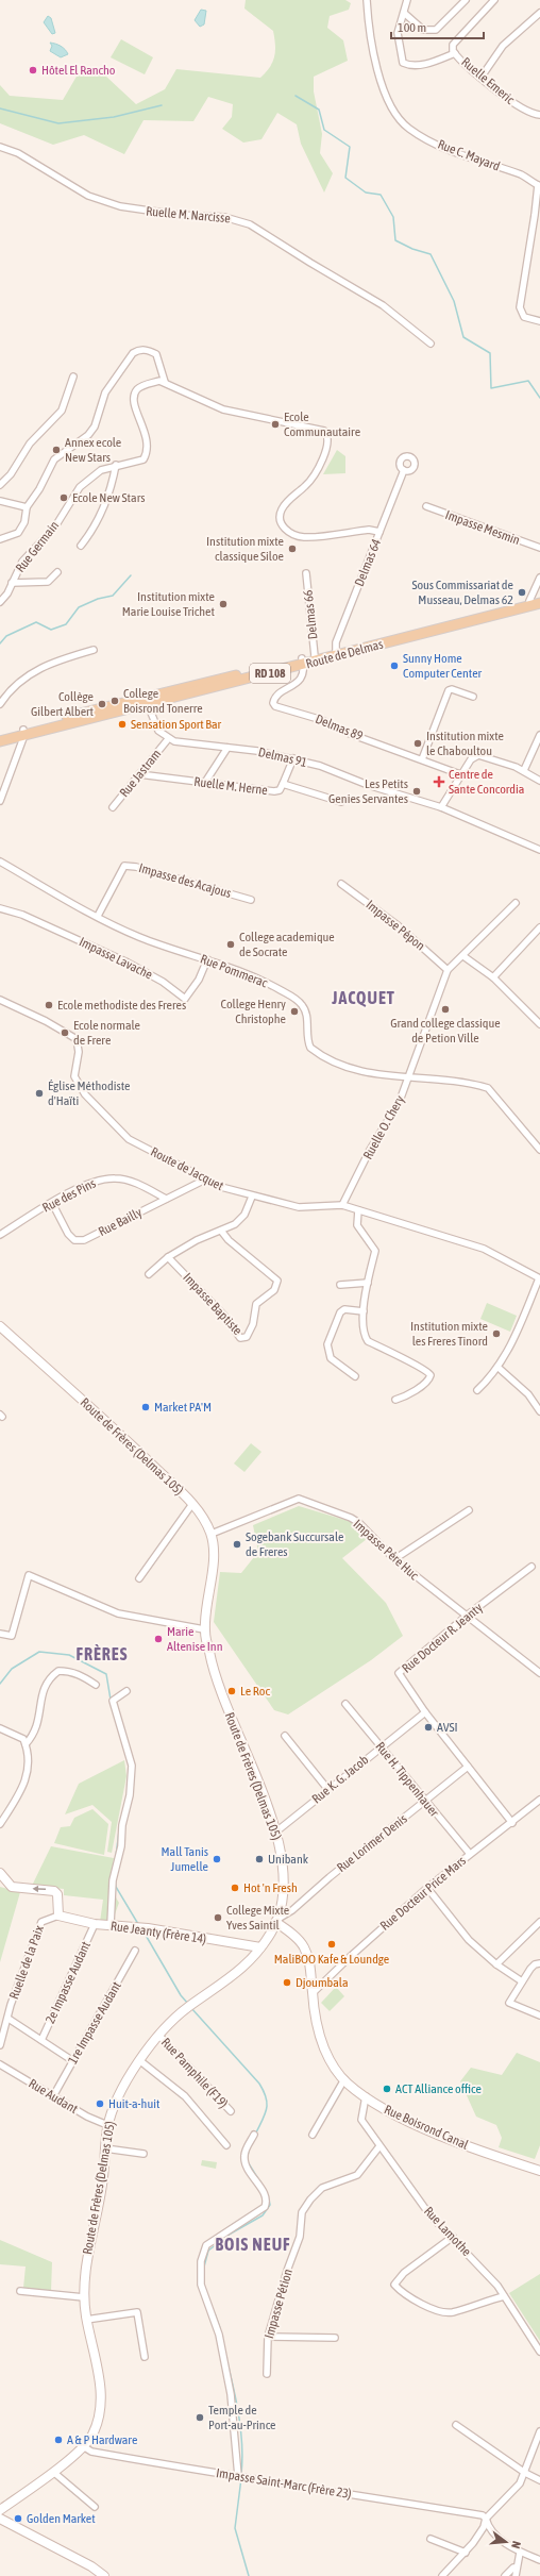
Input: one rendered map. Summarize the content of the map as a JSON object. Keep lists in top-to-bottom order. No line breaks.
{"streets":{"main road":["Route de Delmas","RD 108","Route de Frères (Delmas 105)","Rue Jeanty (Frère 14)","Rue Boisrond Canal"],"street":["Ruelle Emeric","Rue C. Mayard","Ruelle M. Narcisse","Impasse Mesmin","Rue Germain","Delmas 64","Delmas 66","Delmas 89","Delmas 91","Rue Jastram","Ruelle M. Herne","Impasse des Acajous","Impasse Pépon","Impasse Lavache","Rue Pommerac","Ruelle O. Chery","Route de Jacquet","Rue des Pins","Rue Bailly","Impasse Baptiste","Impasse Pére Huc","Rue Docteur R. Jeanty","Rue K. G. Jacob","Rue H. Tippenhauer","Rue Lorimer Denis","Rue Docteur Price Mars","Ruelle de la Paix","2e Impasse Audant","1re Impasse Audant","Rue Pamphile (F19)","Rue Audant","Rue Lamothe","Impasse Pétion","Impasse Saint-Marc (Frère 23)"]},"crossings":[["Delmas 64","Route de Delmas"],["Delmas 66","Route de Delmas"],["Route de Delmas","Delmas 89"],["Delmas 91","Rue Jastram"],["Rue Jastram","Ruelle M. Herne"],["Impasse des Acajous","Rue Pommerac"],["Impasse Pépon","Ruelle O. Chery"],["Impasse Lavache","Rue Pommerac"],["Rue Pommerac","Ruelle O. Chery"],["Ruelle O. Chery","Route de Jacquet"],["Route de Jacquet","Rue Bailly"],["Rue des Pins","Rue Bailly"],["Route de Frères (Delmas 105)","Impasse Pére Huc"],["Route de Frères (Delmas 105)","Rue K. G. Jacob"],["Route de Frères (Delmas 105)","Rue Lorimer Denis"],["Route de Frères (Delmas 105)","Rue Jeanty (Frère 14)"],["Route de Frères (Delmas 105)","Rue Pamphile (F19)"],["Route de Frères (Delmas 105)","Rue Audant"],["Route de Frères (Delmas 105)","Rue Boisrond Canal"],["Route de Frères (Delmas 105)","Impasse Saint-Marc (Frère 23)"],["Impasse Pére Huc","Rue Docteur R. Jeanty"],["Rue Docteur R. Jeanty","Rue K. G. Jacob"],["Rue Docteur R. Jeanty","Rue Lorimer Denis"],["Rue Docteur R. Jeanty","Rue Docteur Price Mars"],["Rue K. G. Jacob","Rue H. Tippenhauer"],["Rue H. Tippenhauer","Rue Lorimer Denis"],["Rue H. Tippenhauer","Rue Docteur Price Mars"],["Rue Lorimer Denis","Rue Boisrond Canal"],["Rue Docteur Price Mars","Rue Boisrond Canal"],["Rue Jeanty (Frère 14)","Ruelle de la Paix"],["Rue Jeanty (Frère 14)","2e Impasse Audant"],["1re Impasse Audant","Rue Audant"],["Rue Boisrond Canal","Rue Lamothe"],["Rue Lamothe","Impasse Pétion"]],"districts":["JACQUET","FRÈRES","BOIS NEUF"],"places":{"other":["Hôtel El Rancho","Ecole Communautaire","Annex ecole New Stars","Ecole New Stars","Institution mixte classique Siloe","Sous Commissariat de Musseau, Delmas 62","Institution mixte Marie Louise Trichet","Sunny Home Computer Center","College Boisrond Tonerre","Collège Gilbert Albert","Sensation Sport Bar","Institution mixte le Chaboultou","Les Petits Genies Servantes","College academique de Socrate","Ecole methodiste des Freres","Grand college classique de Petion Ville","College Henry Christophe","Ecole normale de Frere","Église Méthodiste d'Haïti","Institution mixte les Freres Tinord","Market PA'M","Sogebank Succursale de Freres","Marie Altenise Inn","Le Roc","AVSI","Mall Tanis Jumelle","Unibank","Hot 'n Fresh","College Mixte Yves Saintil","MaliBOO Kafe & Loundge","Djoumbala","ACT Alliance office","Huit-a-huit","Temple de Port-au-Prince","A & P Hardware","Golden Market"],"health":["Centre de Sante Concordia"]},"scale_bar":"100 m","north":"right"}
